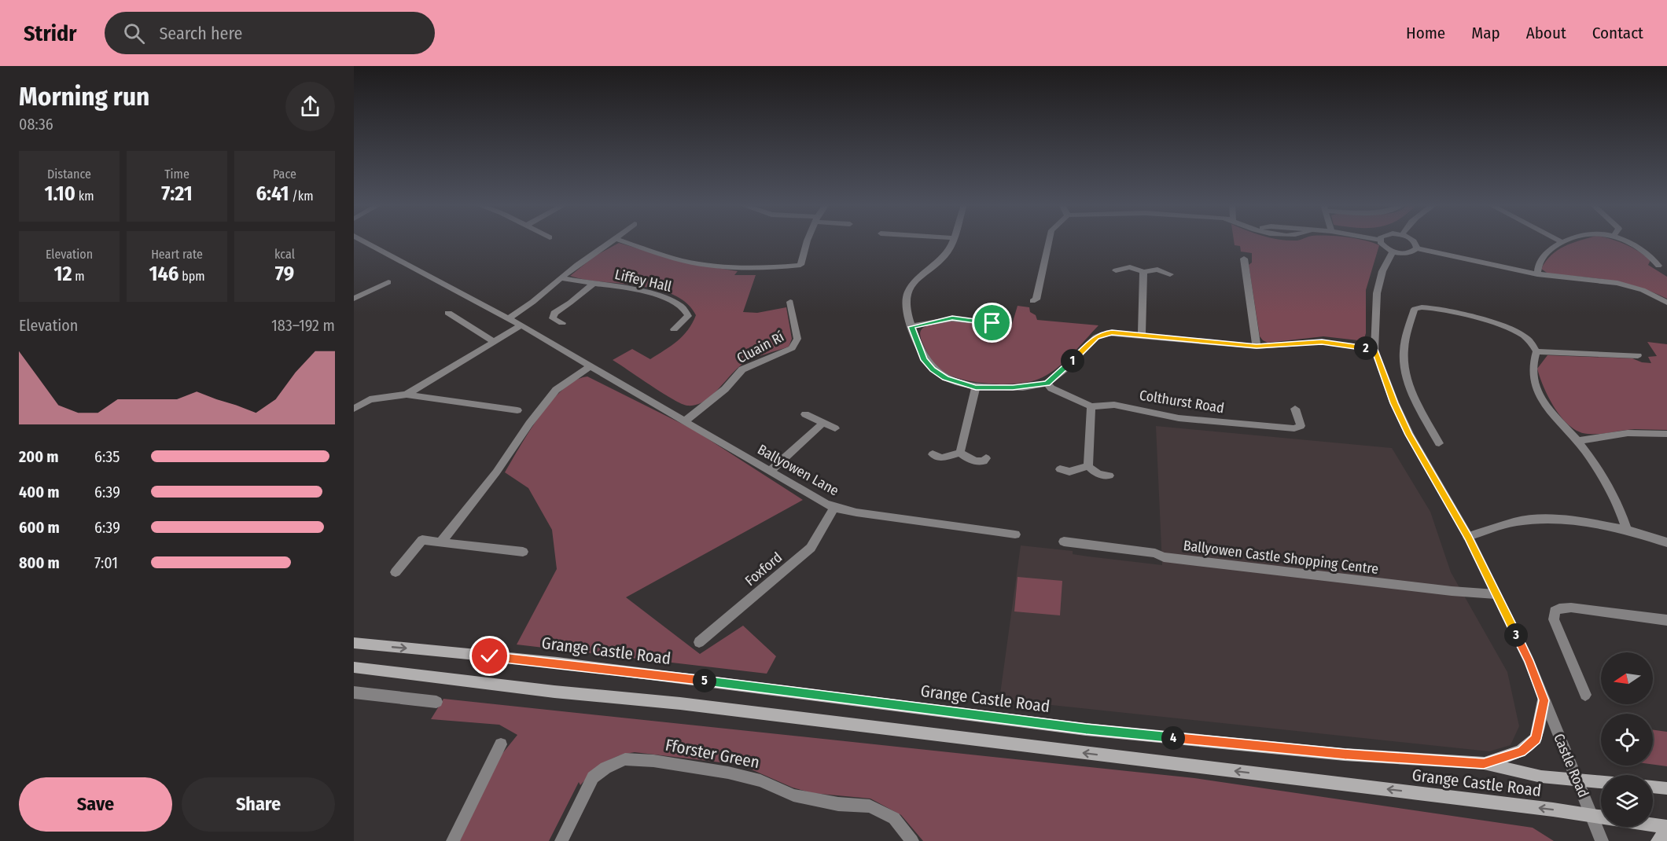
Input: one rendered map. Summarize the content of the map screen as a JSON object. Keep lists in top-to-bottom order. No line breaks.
{"streets":{"main road":["Grange Castle Road"],"street":["Liffey Hall","Cluain Rí","Colthurst Road","Ballyowen Lane","Ballyowen Castle Shopping Centre","Foxford","Fforster Green","Castle Road"]},"crossings":[["Cluain Rí","Ballyowen Lane"],["Ballyowen Lane","Foxford"],["Ballyowen Castle Shopping Centre","Castle Road"],["Grange Castle Road","Castle Road"]],"north":"left","page":{"header":"Stridr","search":"Search here","nav":["Home","Map","About","Contact"],"heading":["Morning run","08:36"],"stats":[["Distance","1.10 km"],["Time","7:21"],["Pace","6:41 /km"],["Elevation","12 m"],["Heart rate","146 bpm"],["kcal","79"]],"chart":["Elevation","183–192 m"],"pins":["2","1","3","5","4"],"list":[{"name":"200 m","note":"6:35"},{"name":"400 m","note":"6:39"},{"name":"600 m","note":"6:39"},{"name":"800 m","note":"7:01"}],"buttons":["Save","Share"]}}
